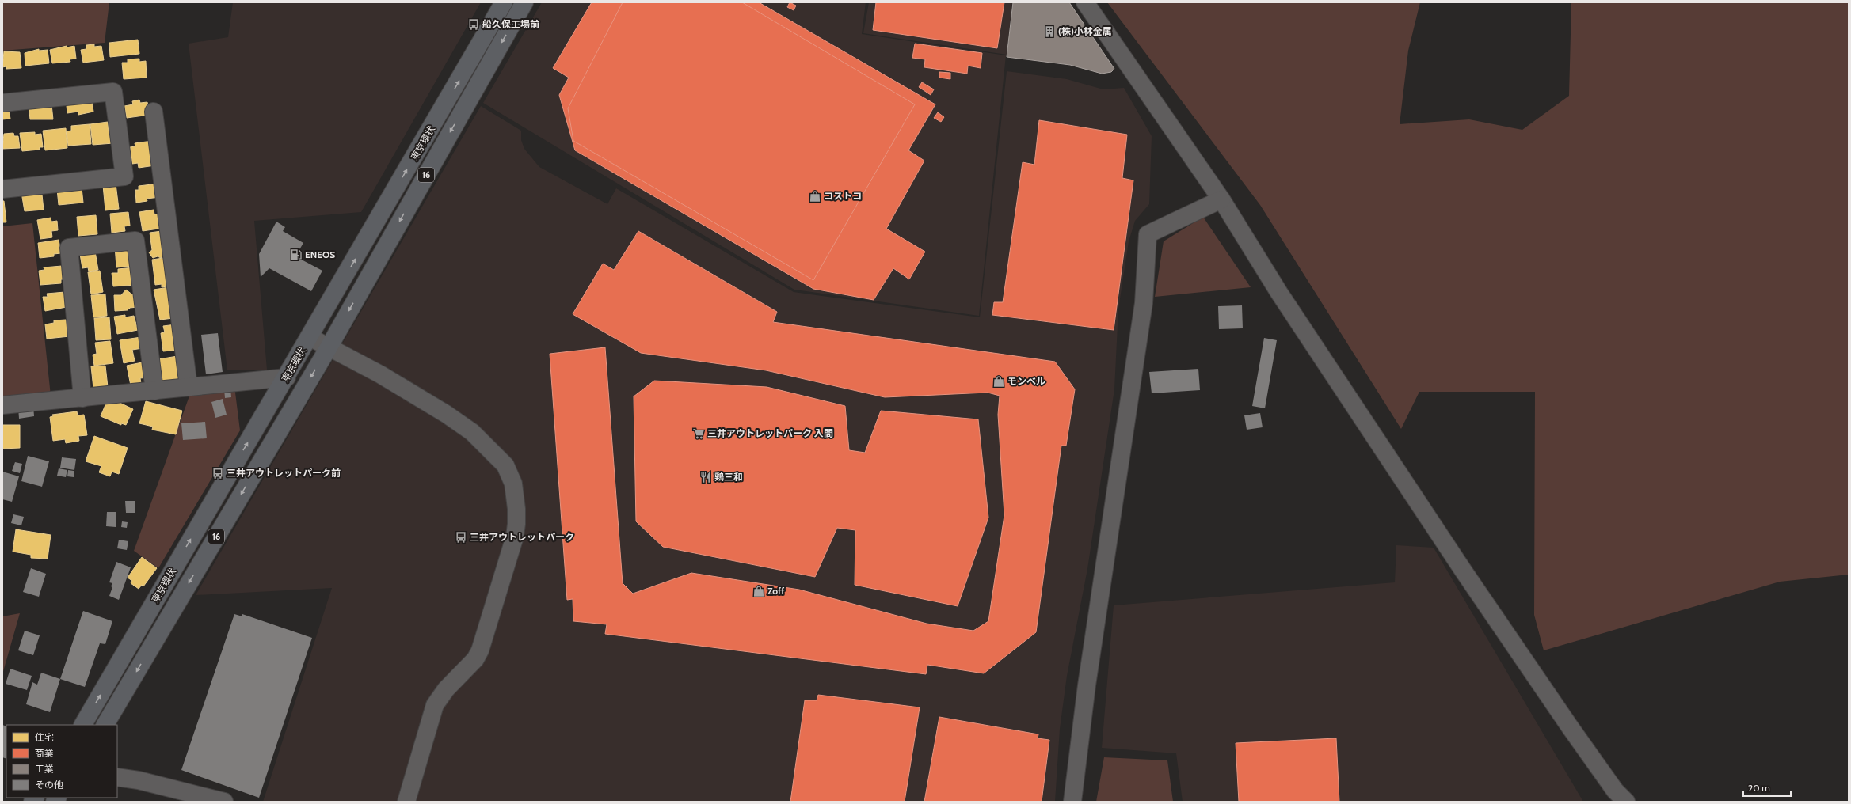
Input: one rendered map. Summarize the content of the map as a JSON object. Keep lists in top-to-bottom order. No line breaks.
{"streets":{"highway":["東京環状","16"]},"places":{"bus stop":["船久保工場前","三井アウトレットパーク前","三井アウトレットパーク"],"building":["(株)小林金属"],"shop":["コストコ","モンベル","Zoff"],"fuel station":["ENEOS"],"supermarket":["三井アウトレットパーク 入間"],"restaurant":["鶏三和"]},"legend":["住宅","商業","工業","その他"],"scale_bar":"20 m"}
